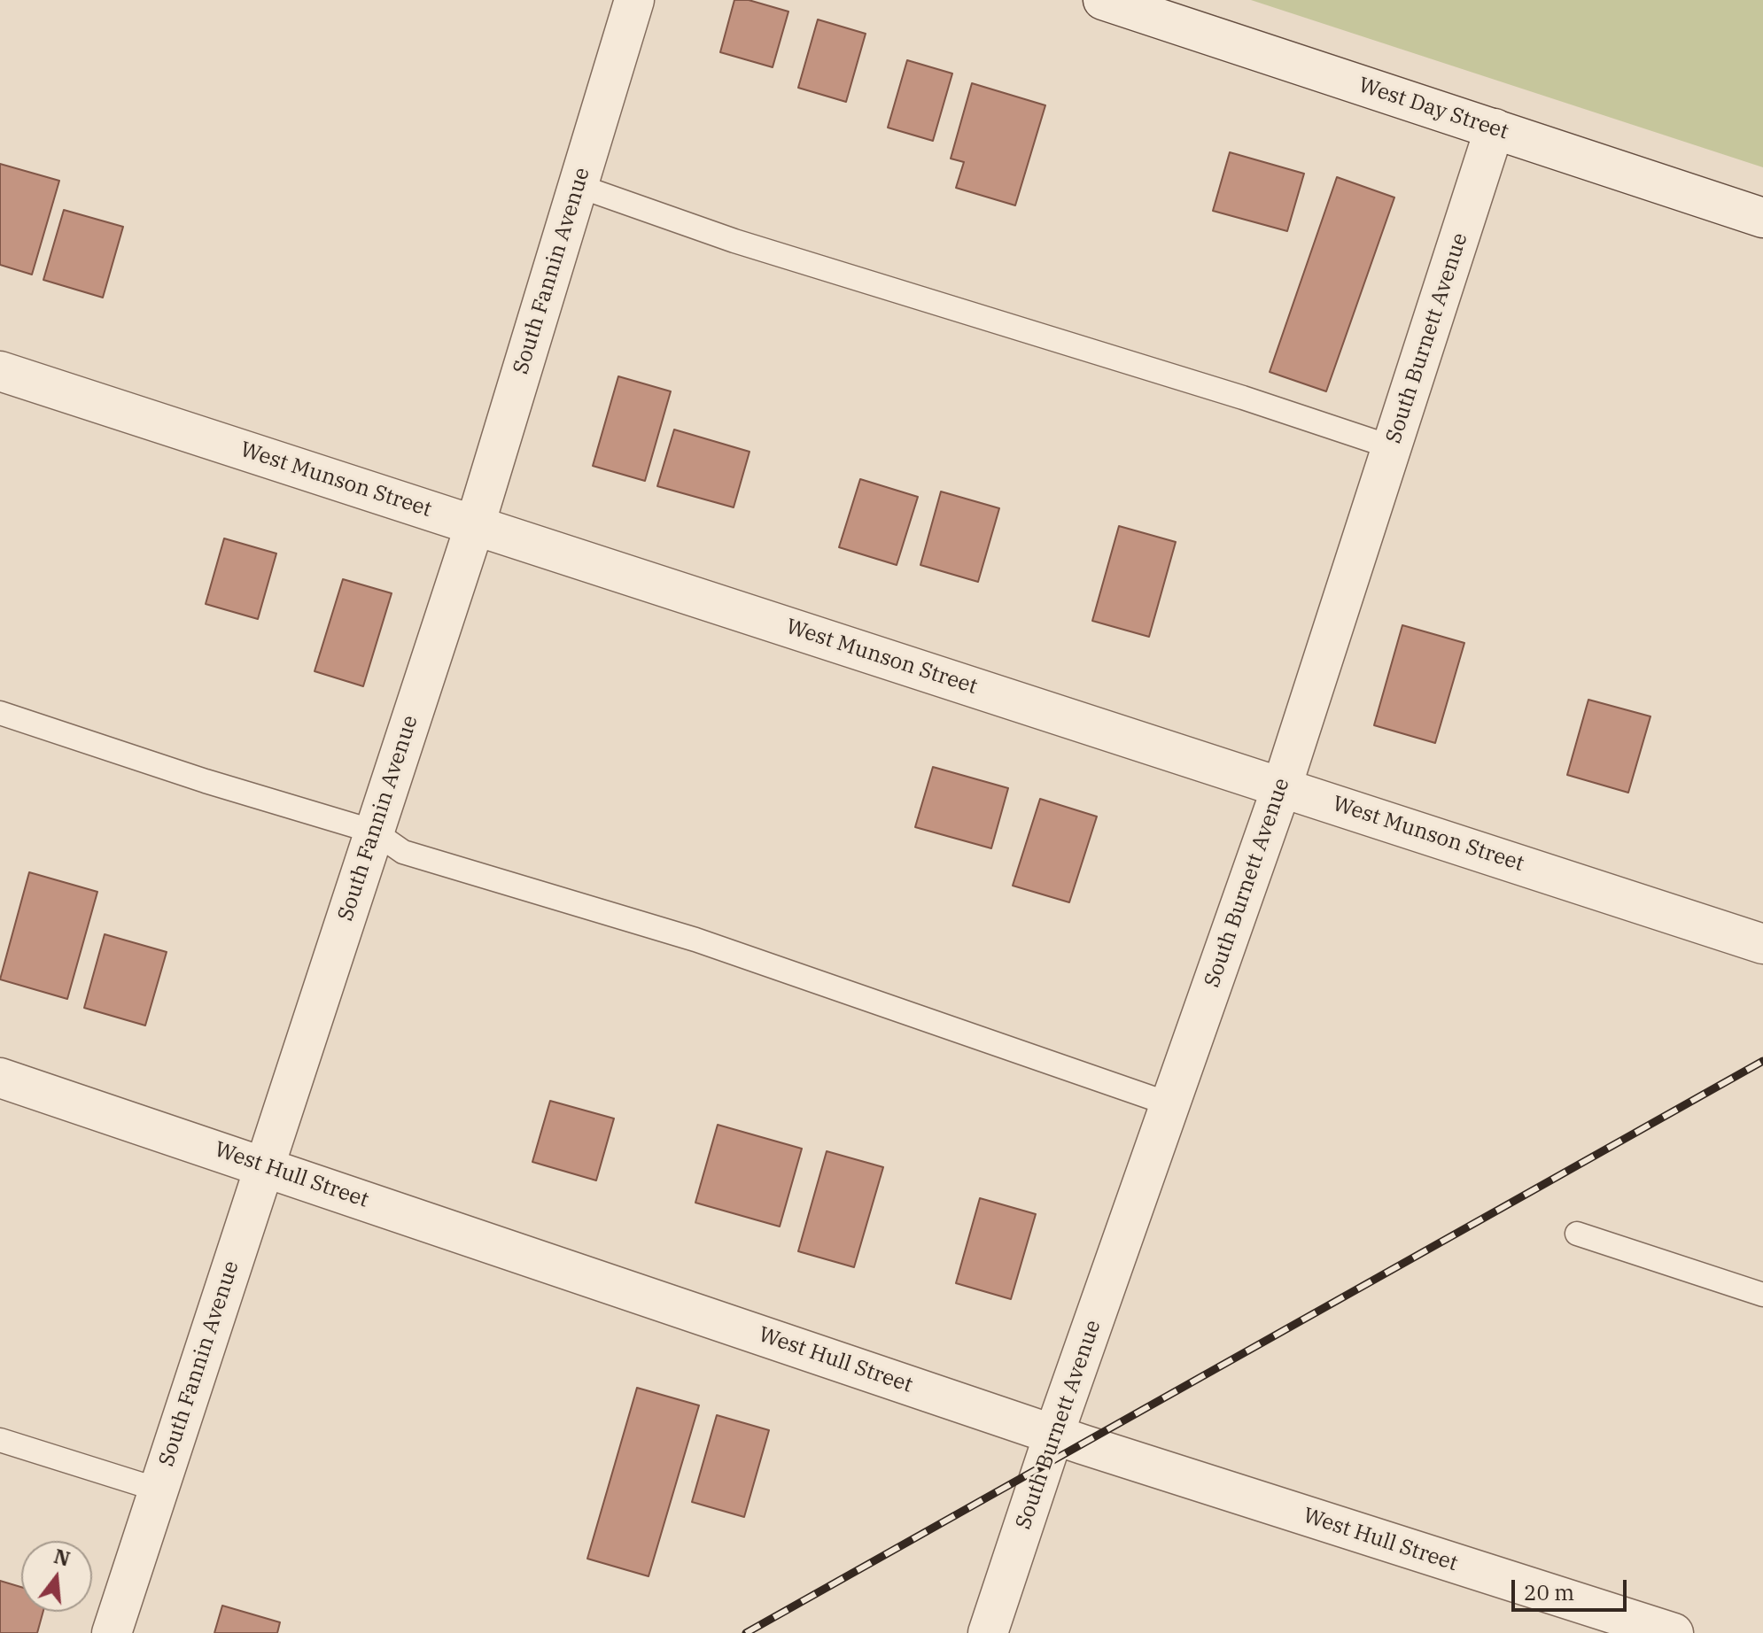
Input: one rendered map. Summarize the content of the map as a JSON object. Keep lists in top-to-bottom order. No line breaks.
{"streets":{"street":["West Day Street","South Fannin Avenue","South Burnett Avenue","West Munson Street","West Hull Street"]},"crossings":[["West Day Street","South Burnett Avenue"],["South Fannin Avenue","West Munson Street"],["South Fannin Avenue","West Hull Street"],["South Burnett Avenue","West Munson Street"],["South Burnett Avenue","West Hull Street"]],"scale_bar":"20 m","north":"top"}
